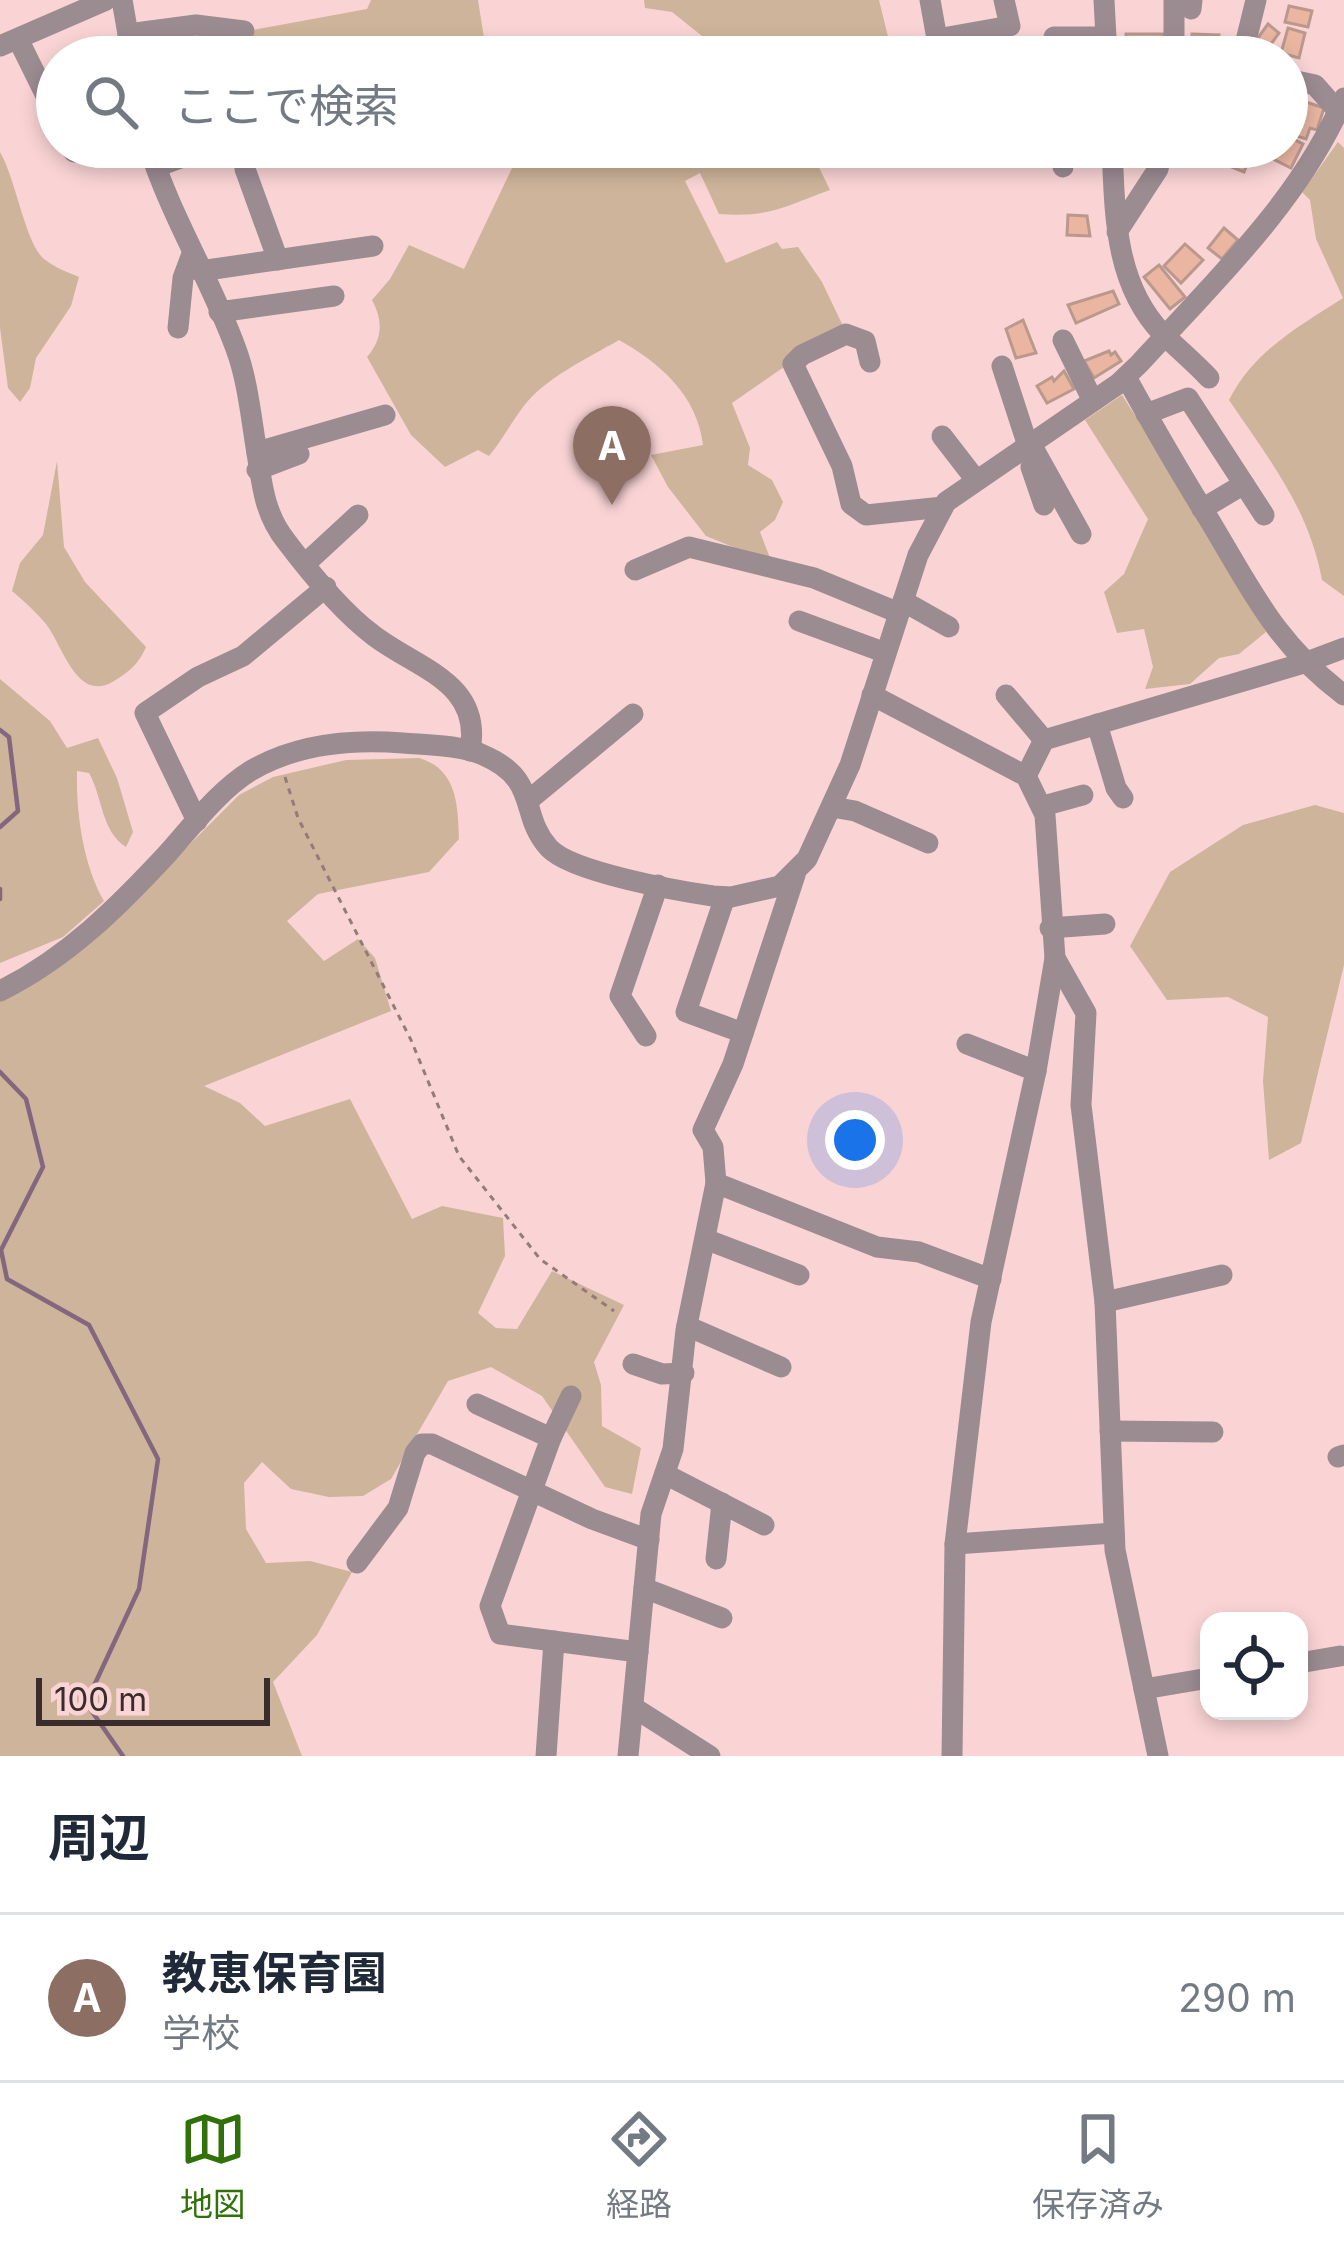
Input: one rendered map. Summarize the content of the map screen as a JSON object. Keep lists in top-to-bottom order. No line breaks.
{"scale_bar":"100 m","page":{"search":"ここで検索","pins":"A","scale":"100 m","heading":"周辺","list":[{"mark":"A","name":"教恵保育園","note":"学校","value":"290 m"}],"nav":["地図","経路","保存済み"]}}
